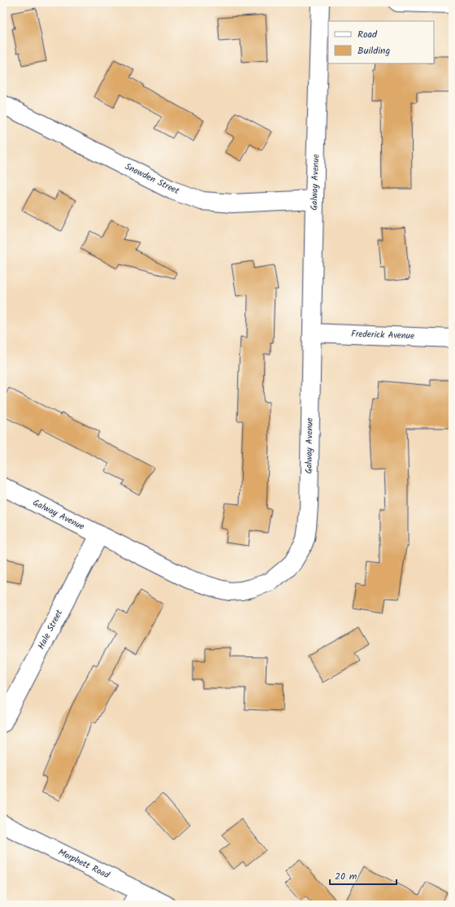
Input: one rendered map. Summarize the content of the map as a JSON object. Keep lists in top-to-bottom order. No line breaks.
{"streets":{"street":["Snowden Street","Galway Avenue","Frederick Avenue","Hale Street","Morphett Road"]},"crossings":[["Snowden Street","Galway Avenue"],["Galway Avenue","Frederick Avenue"],["Galway Avenue","Hale Street"]],"legend":["Road","Building"],"scale_bar":"20 m"}
